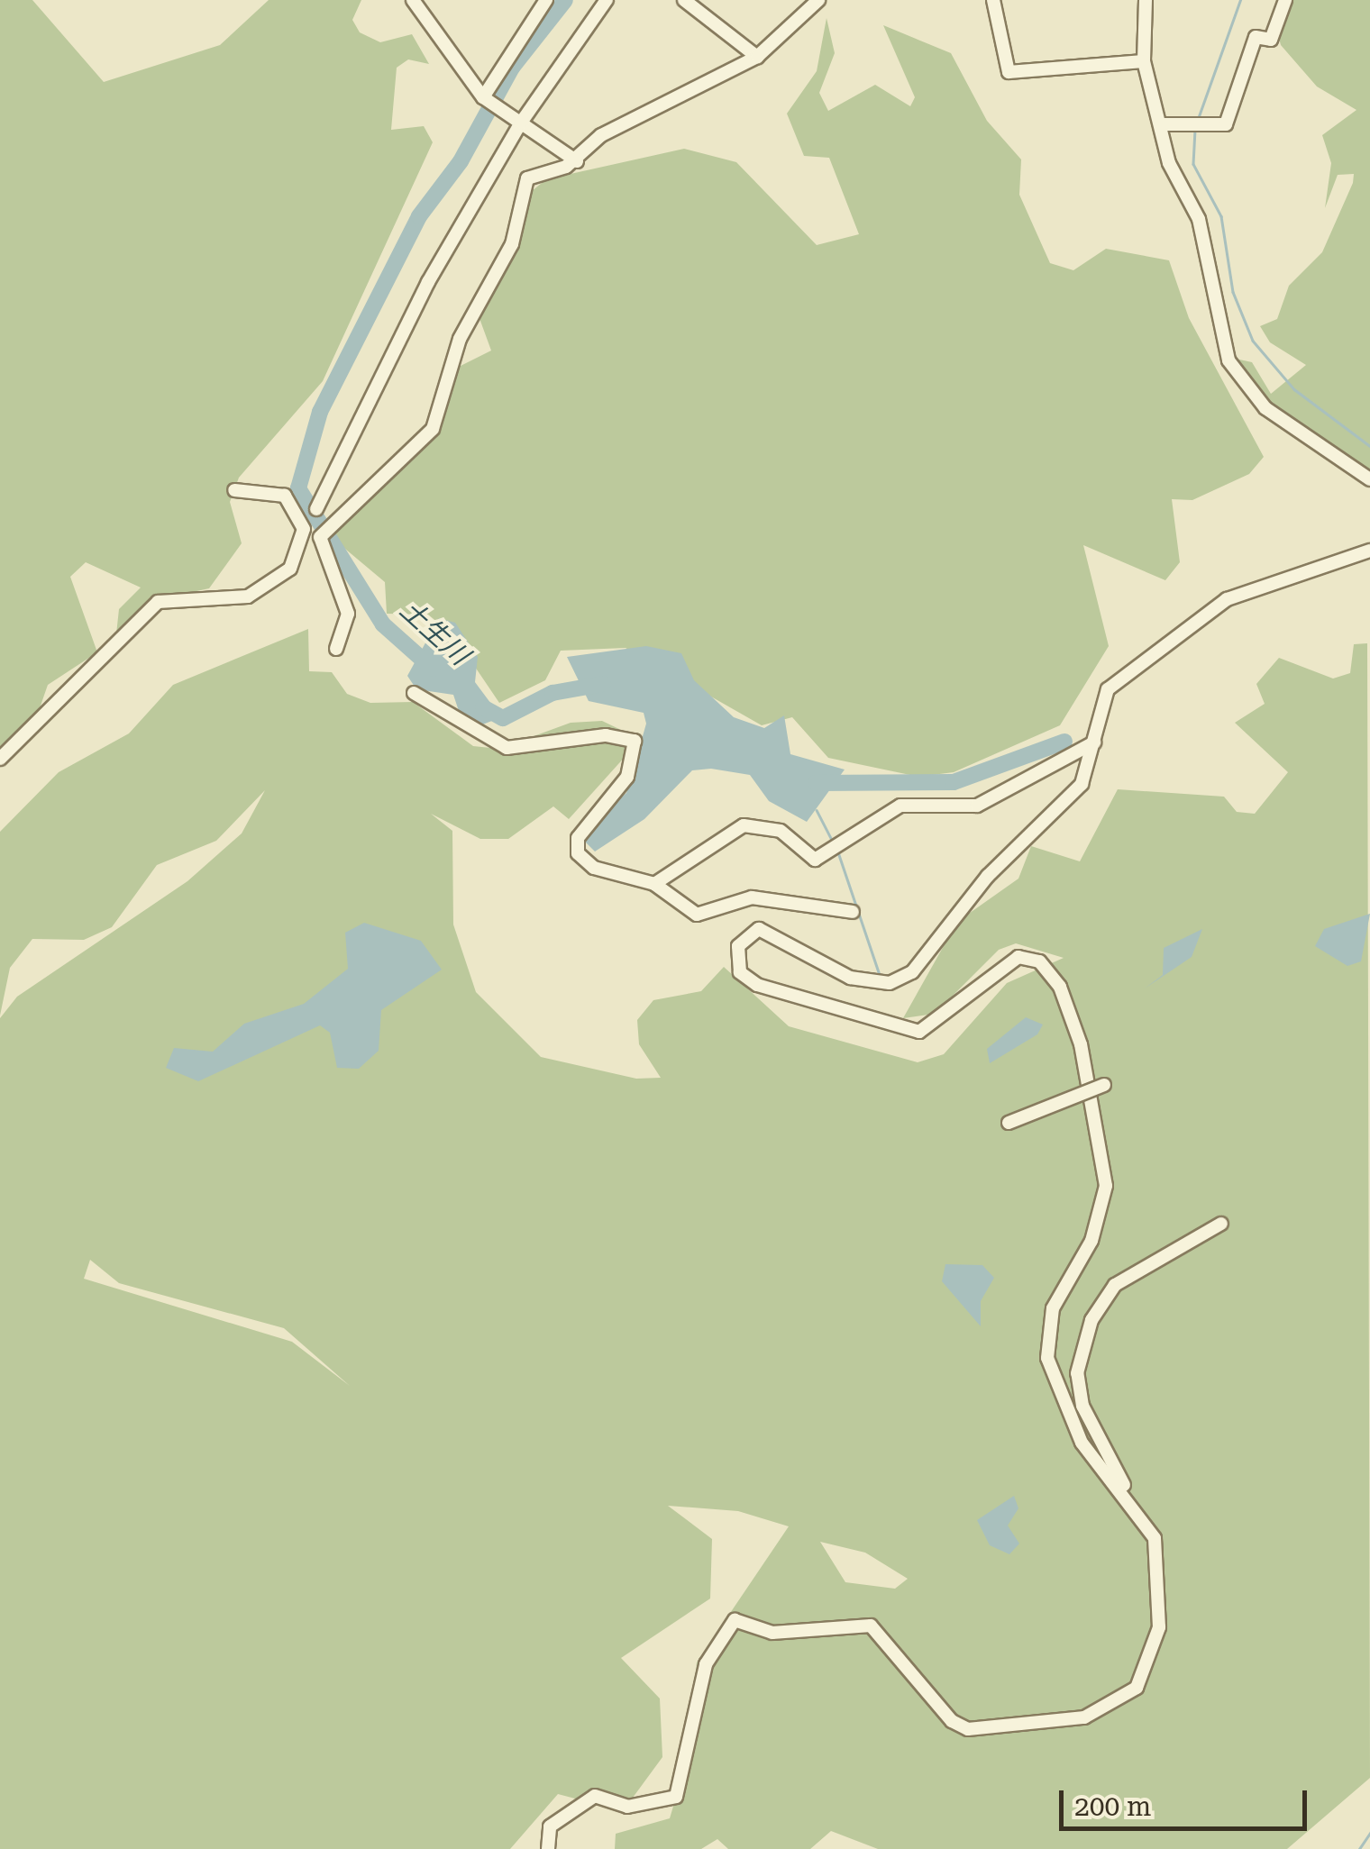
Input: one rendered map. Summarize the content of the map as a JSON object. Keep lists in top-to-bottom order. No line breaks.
{"water":["土生川"],"scale_bar":"200 m"}
